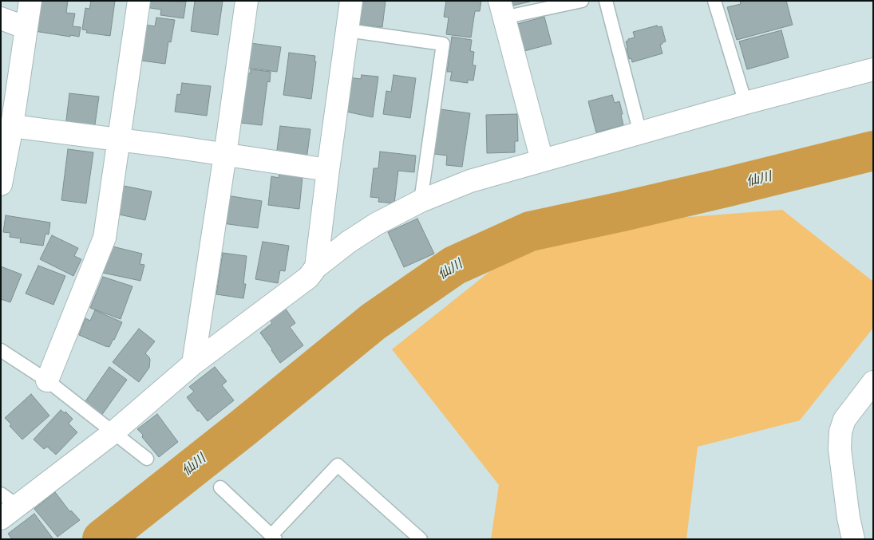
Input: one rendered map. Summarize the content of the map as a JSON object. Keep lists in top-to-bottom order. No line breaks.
{"water":["仙川"]}
